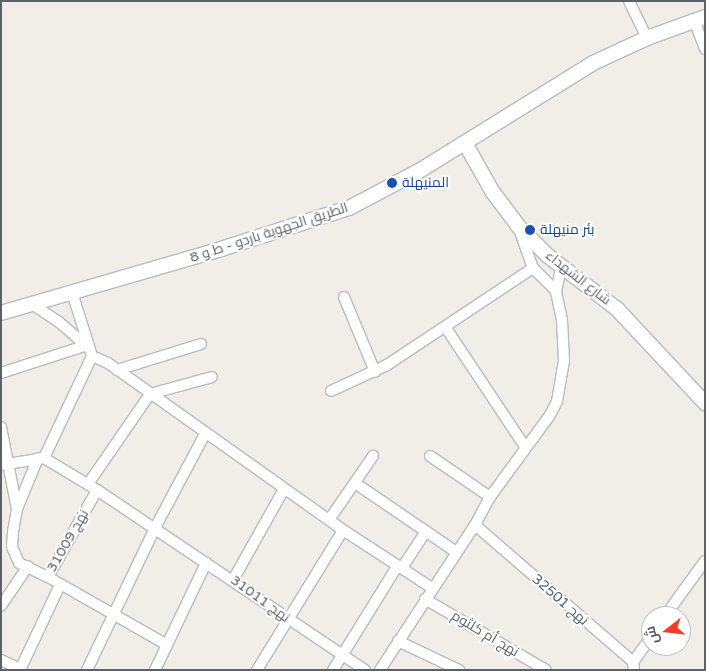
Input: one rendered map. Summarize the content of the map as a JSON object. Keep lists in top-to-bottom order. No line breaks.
{"streets":{"main road":["الطريق الجهوية باردو - ط و 8","شارع الشهداء"],"street":["نهج 31009","نهج 31011","نهج 32501","نهج أم كلثوم"]},"crossings":[["الطريق الجهوية باردو - ط و 8","شارع الشهداء"]],"places":["المنيهلة","بئر منيهلة"],"north":"left"}
